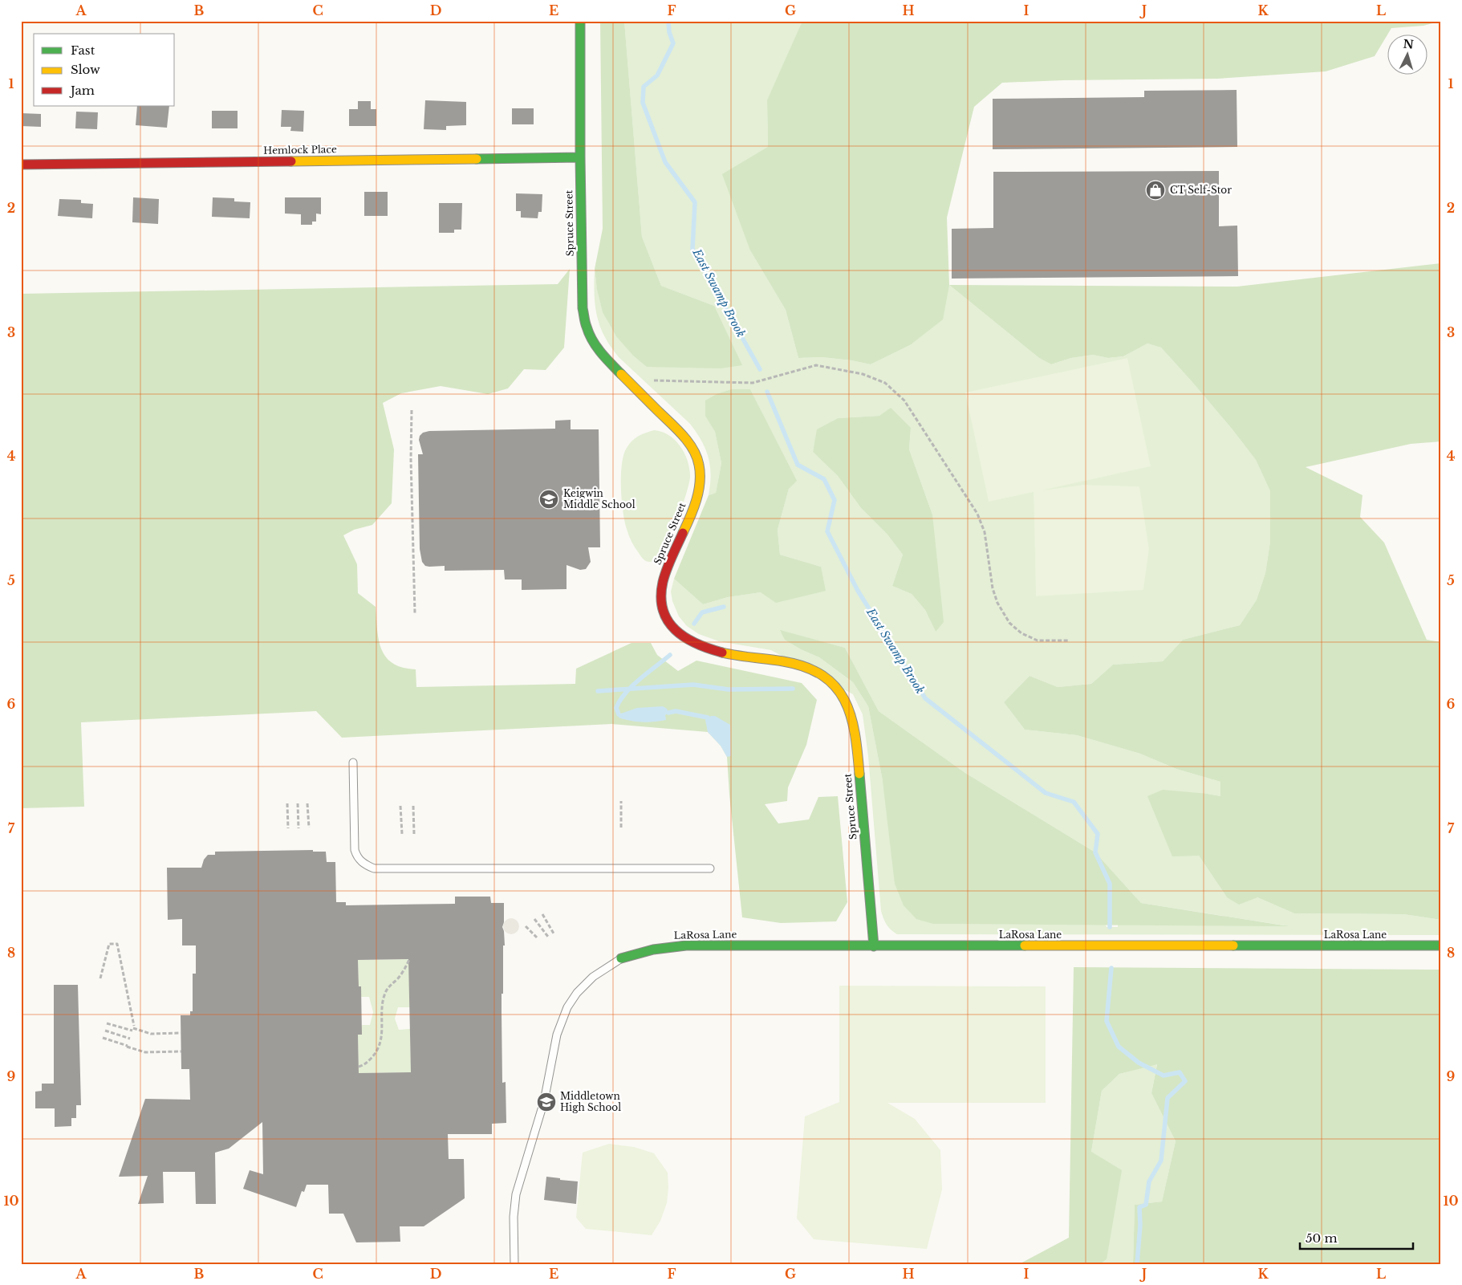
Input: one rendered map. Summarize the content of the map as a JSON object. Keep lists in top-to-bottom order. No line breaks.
{"streets":{"street":["Hemlock Place","Spruce Street","LaRosa Lane"]},"crossings":[["Hemlock Place","Spruce Street"],["Spruce Street","LaRosa Lane"]],"water":["East Swamp Brook"],"places":{"shop":["CT Self-Stor"],"school or university":["Keigwin Middle School","Middletown High School"]},"legend":["Fast","Slow","Jam"],"scale_bar":"50 m","north":"top","grid":{"columns":["A","B","C","D","E","F","G","H","I","J","K","L"],"rows":["1","2","3","4","5","6","7","8","9","10"]}}
